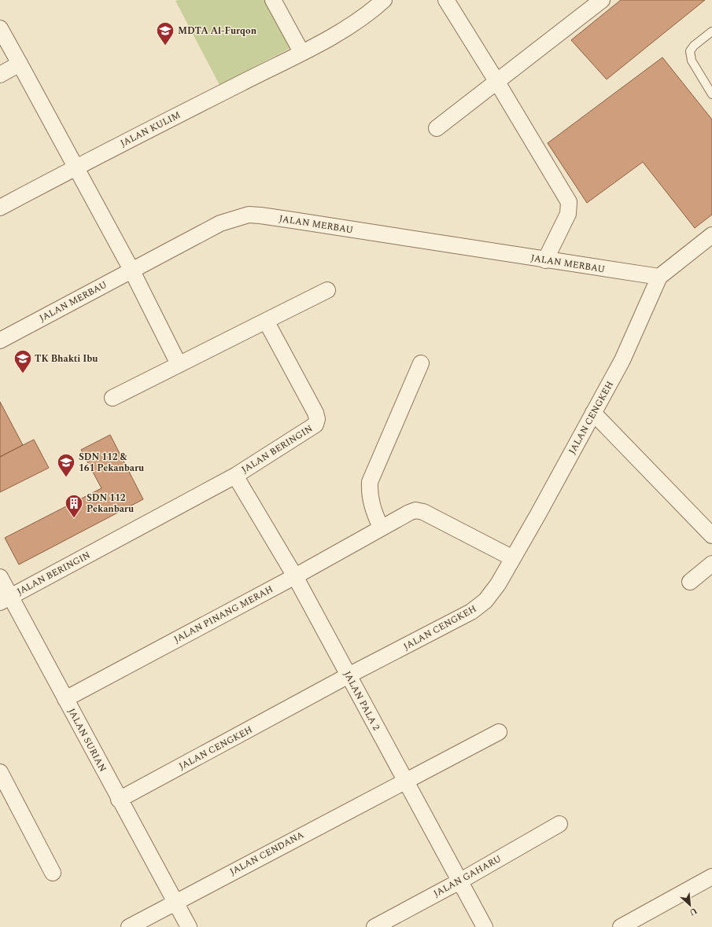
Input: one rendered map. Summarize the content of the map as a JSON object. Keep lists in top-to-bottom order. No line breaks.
{"streets":{"street":["JALAN KULIM","JALAN MERBAU","JALAN CENGKEH","JALAN BERINGIN","JALAN PINANG MERAH","JALAN PALA 2","JALAN SURIAN","JALAN CENDANA","JALAN GAHARU"]},"crossings":[["JALAN MERBAU","JALAN CENGKEH"],["JALAN CENGKEH","JALAN PINANG MERAH"],["JALAN CENGKEH","JALAN PALA 2"],["JALAN CENGKEH","JALAN SURIAN"],["JALAN BERINGIN","JALAN PALA 2"],["JALAN BERINGIN","JALAN SURIAN"],["JALAN PINANG MERAH","JALAN PALA 2"],["JALAN PINANG MERAH","JALAN SURIAN"],["JALAN PALA 2","JALAN CENDANA"],["JALAN PALA 2","JALAN GAHARU"],["JALAN SURIAN","JALAN CENDANA"]],"places":{"school or university":["MDTA Al-Furqon","TK Bhakti Ibu","SDN 112 & 161 Pekanbaru"],"building":["SDN 112 Pekanbaru"]},"north":"bottom right"}
